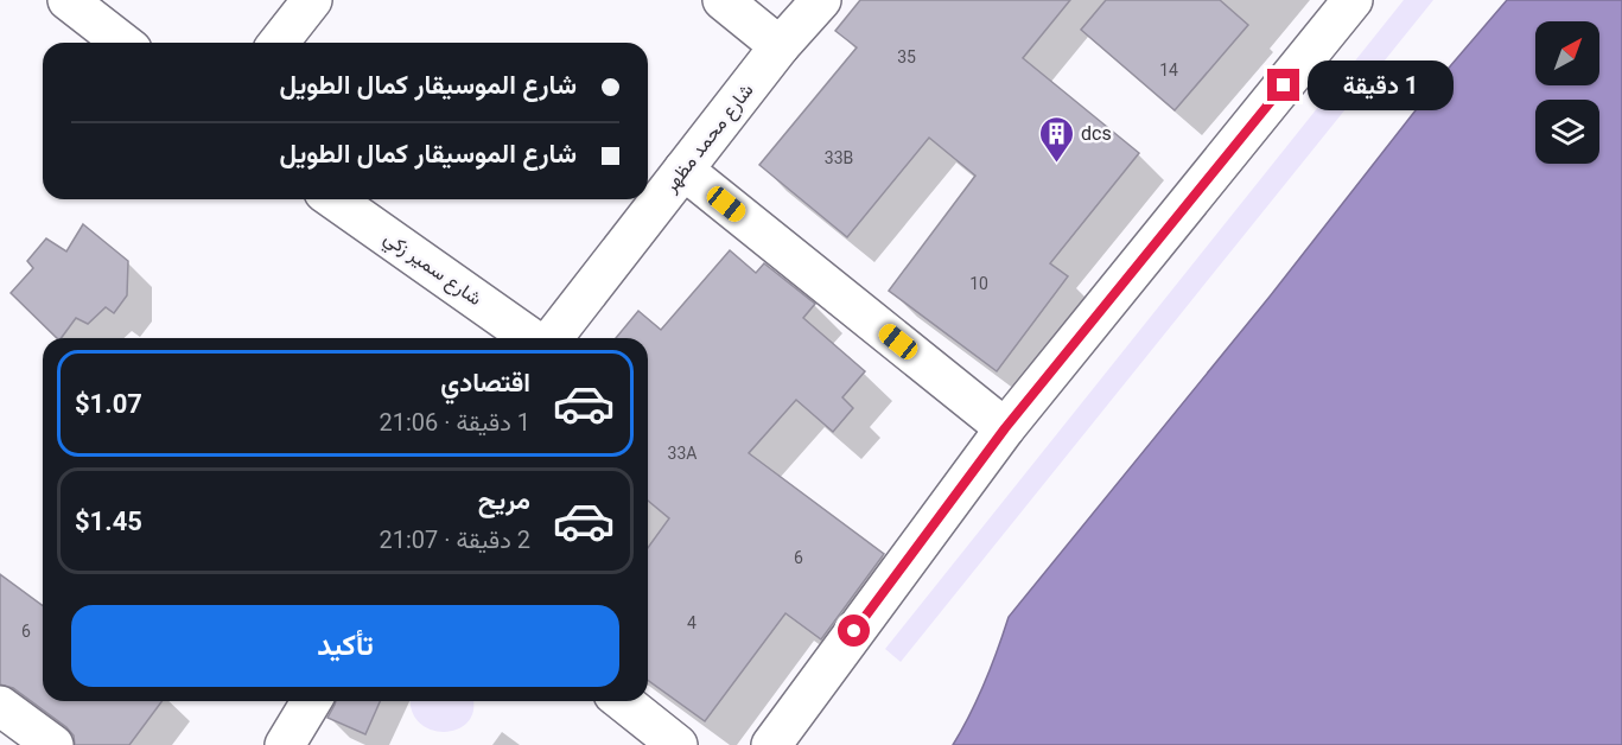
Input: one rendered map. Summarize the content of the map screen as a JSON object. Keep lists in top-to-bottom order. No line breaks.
{"streets":{"street":["شارع محمد مظهر","شارع سمير زكي"]},"places":{"building":["dcs"]},"house_numbers":["35","14","33B","10","33A","6","4","6"],"north":"top right","page":{"banner":["شارع الموسيقار كمال الطويل","شارع الموسيقار كمال الطويل"],"bubble":"1 دقيقة","list":[{"name":"اقتصادي","note":"1 دقيقة · 21:06","value":"$1.07"},{"name":"مريح","note":"2 دقيقة · 21:07","value":"$1.45"}],"buttons":"تأكيد"}}
